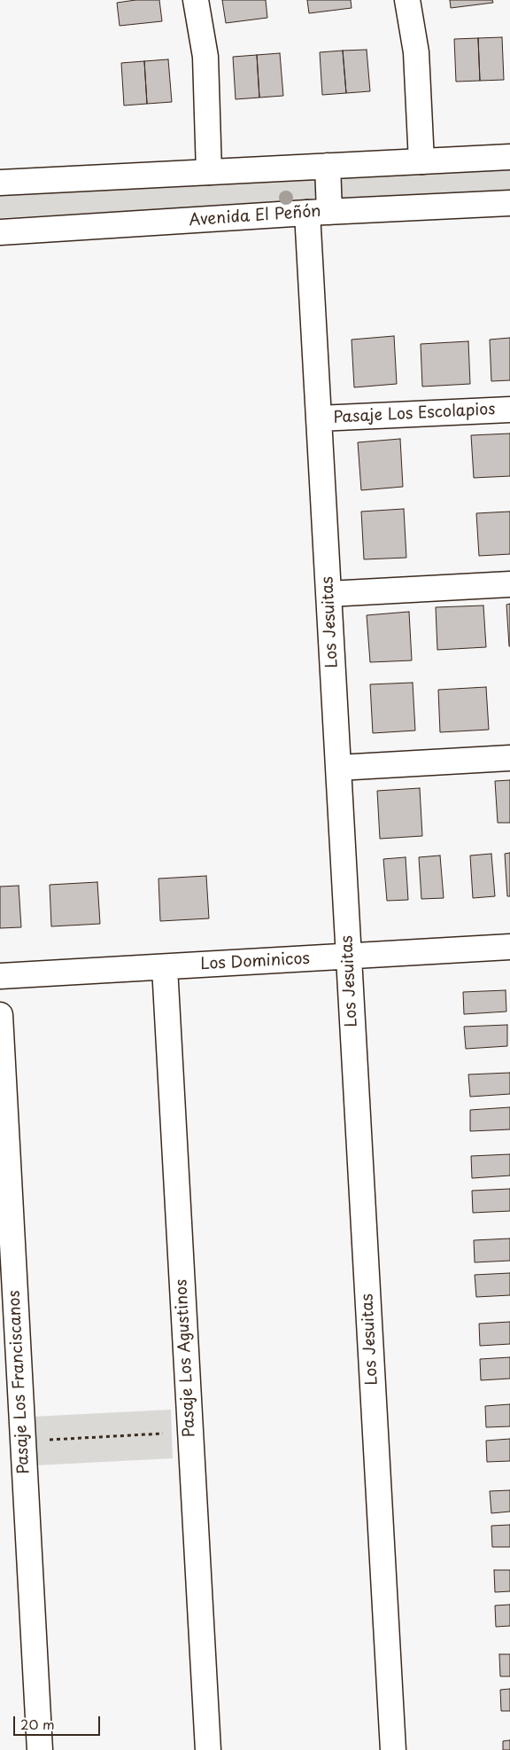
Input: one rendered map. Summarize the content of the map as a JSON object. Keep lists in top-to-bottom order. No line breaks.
{"streets":{"street":["Avenida El Peñón","Pasaje Los Escolapios","Los Jesuitas","Los Dominicos","Pasaje Los Agustinos","Pasaje Los Franciscanos"]},"crossings":[["Avenida El Peñón","Los Jesuitas"],["Pasaje Los Escolapios","Los Jesuitas"],["Los Jesuitas","Los Dominicos"],["Los Dominicos","Pasaje Los Agustinos"]],"scale_bar":"20 m"}
